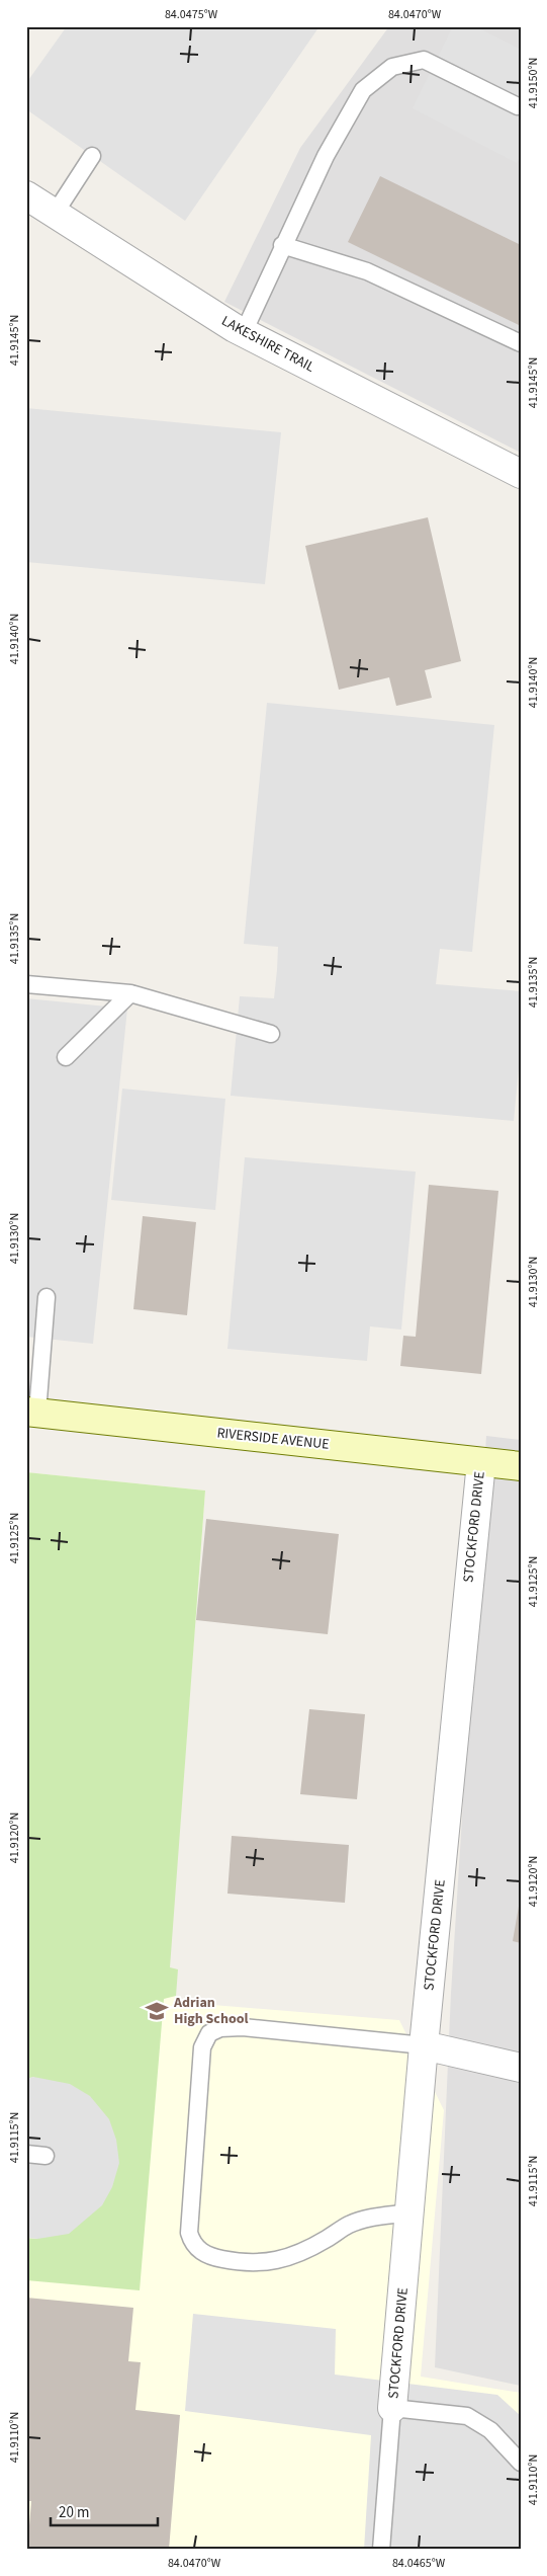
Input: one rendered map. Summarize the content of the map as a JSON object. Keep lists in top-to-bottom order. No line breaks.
{"streets":{"street":["LAKESHIRE TRAIL","RIVERSIDE AVENUE","STOCKFORD DRIVE"]},"crossings":[["RIVERSIDE AVENUE","STOCKFORD DRIVE"]],"places":{"school or university":["Adrian High School"]},"scale_bar":"20 m","coordinates":["84.0475°W","84.0470°W","41.9150°N","41.9145°N","41.9140°N","41.9135°N","41.9130°N","41.9125°N","41.9120°N","41.9115°N","41.9110°N","84.0465°W"]}
